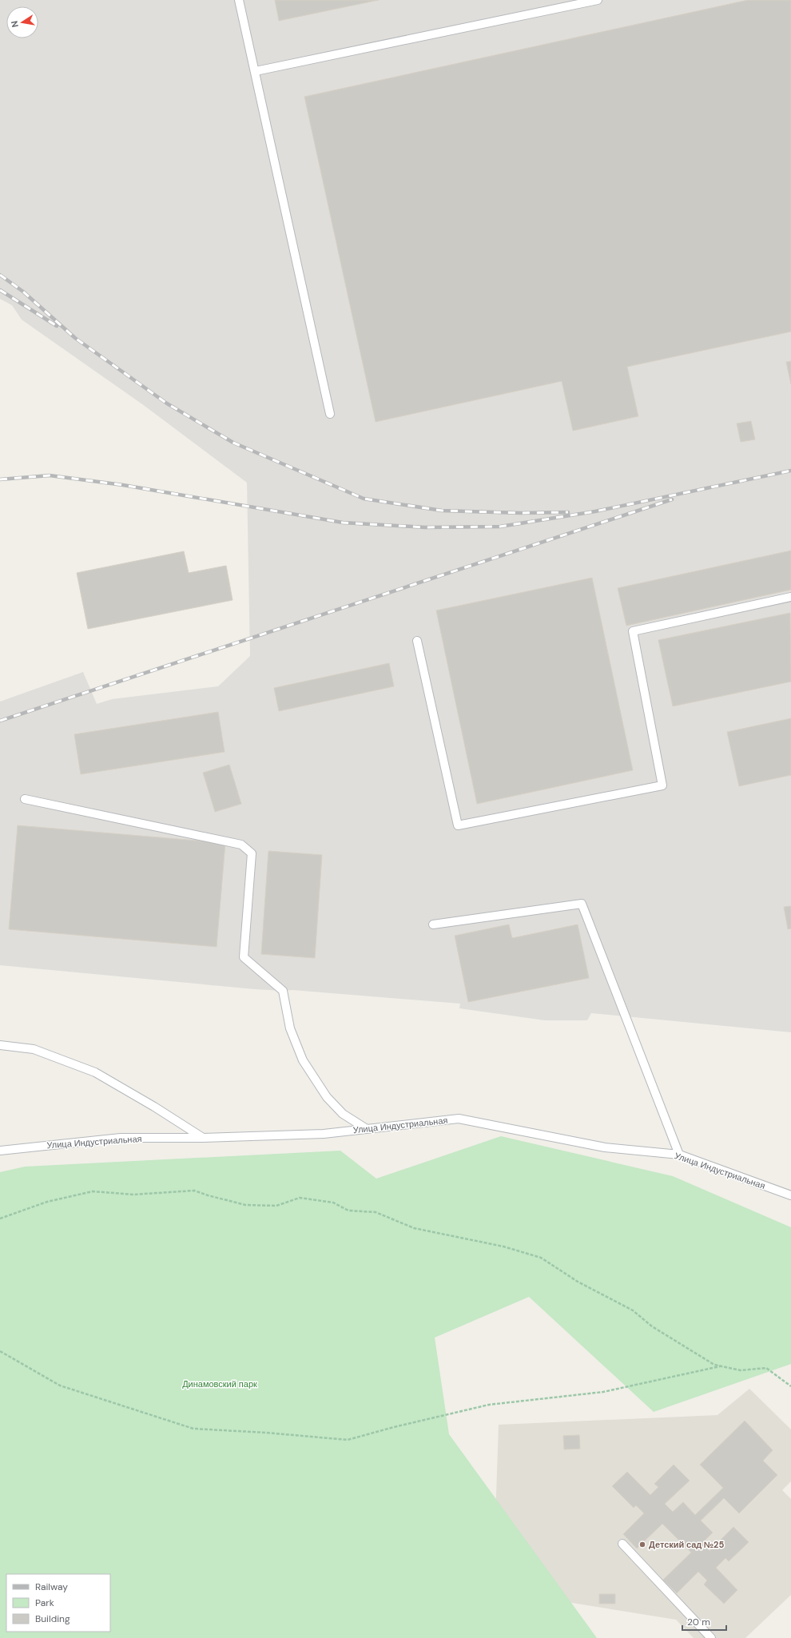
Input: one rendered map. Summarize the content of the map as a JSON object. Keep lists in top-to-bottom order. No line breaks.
{"streets":{"lane":["Улица Индустриальная"]},"parks":["Динамовский парк"],"places":["Детский сад №25"],"legend":["Railway","Park","Building"],"scale_bar":"20 m","north":"left"}
